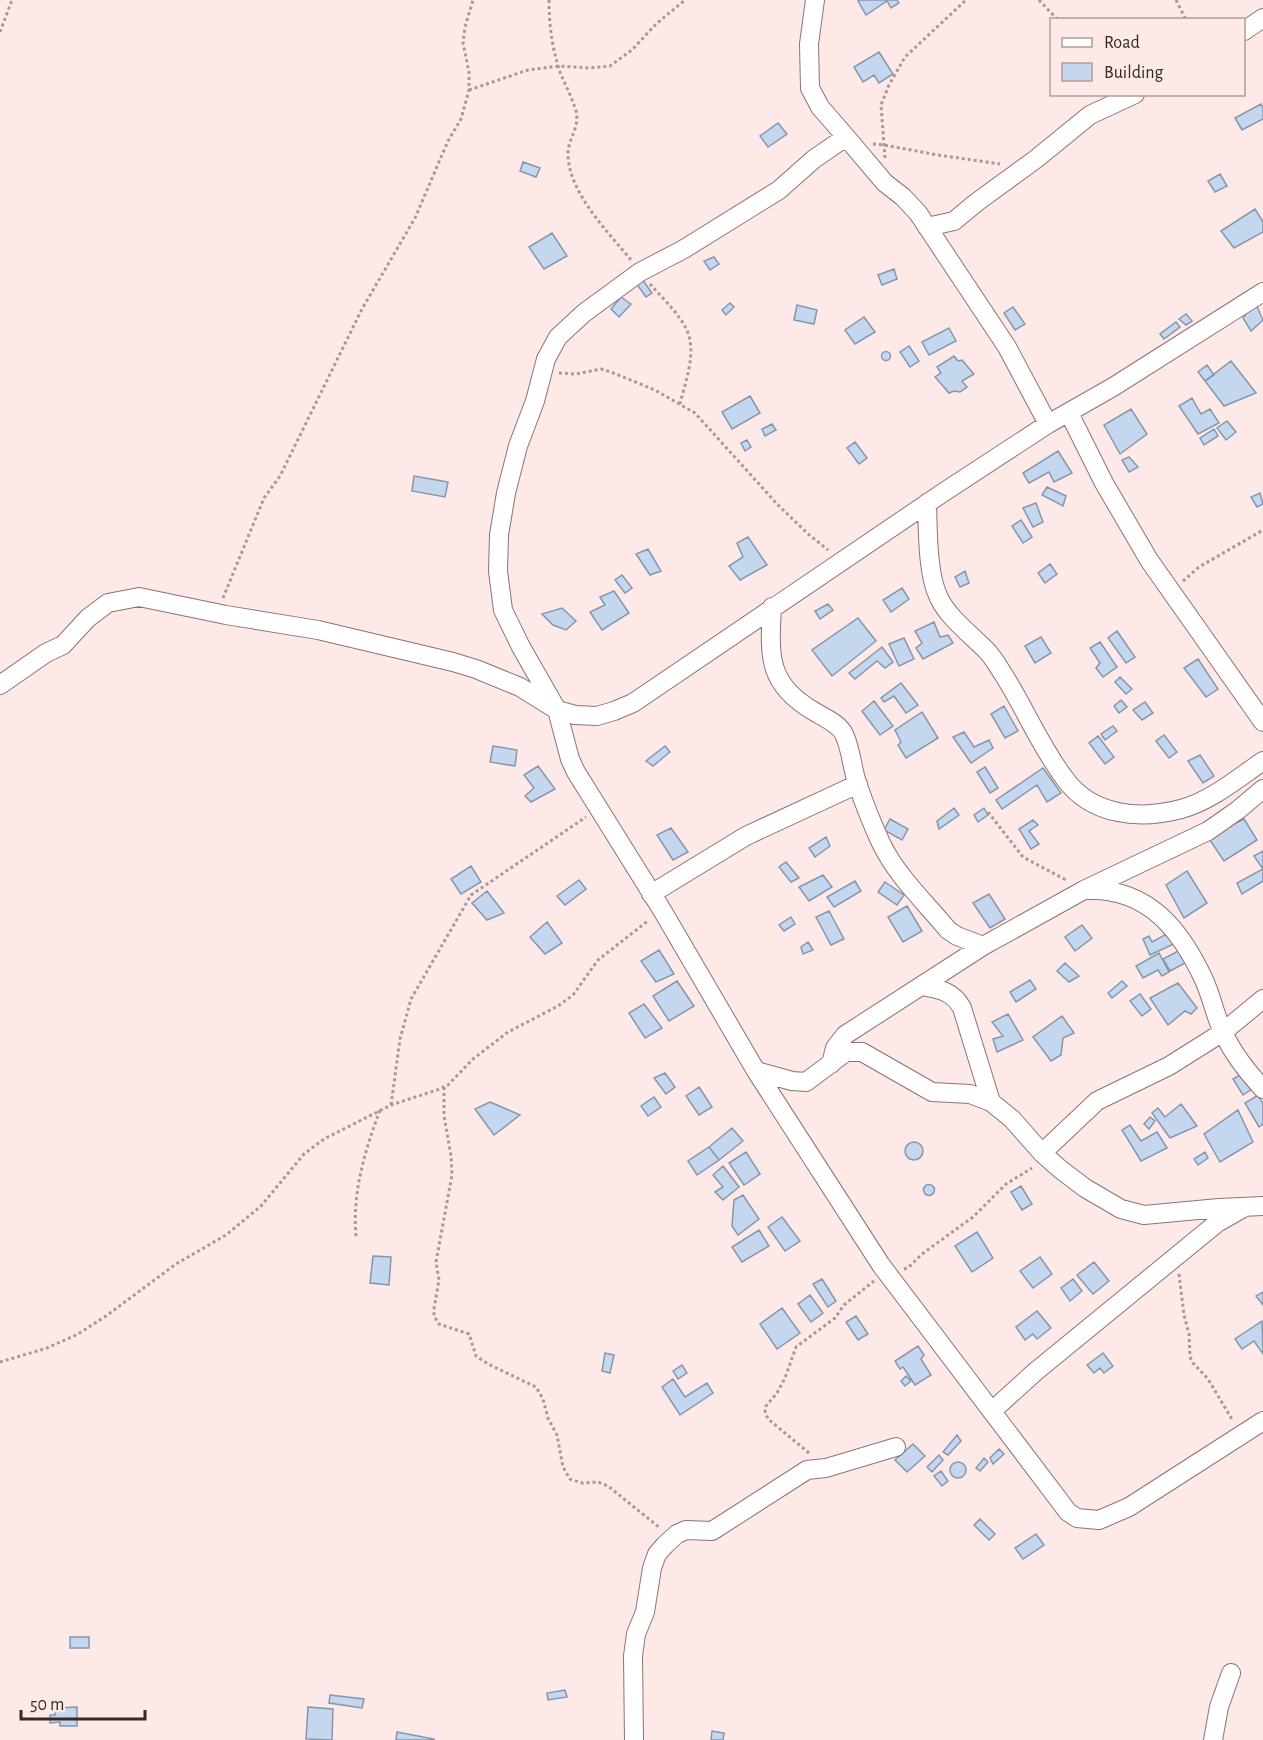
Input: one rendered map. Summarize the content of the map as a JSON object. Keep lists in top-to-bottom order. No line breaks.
{"legend":["Road","Building"],"scale_bar":"50 m"}
